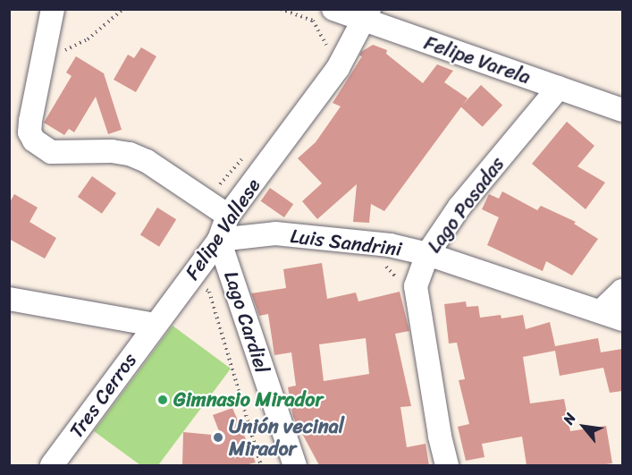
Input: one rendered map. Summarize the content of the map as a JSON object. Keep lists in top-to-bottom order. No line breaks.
{"streets":{"street":["Felipe Varela","Lago Posadas","Felipe Vallese","Luis Sandrini","Lago Cardiel","Tres Cerros"]},"crossings":[["Felipe Varela","Lago Posadas"],["Felipe Varela","Felipe Vallese"],["Lago Posadas","Luis Sandrini"],["Felipe Vallese","Luis Sandrini"],["Felipe Vallese","Lago Cardiel"],["Felipe Vallese","Tres Cerros"],["Luis Sandrini","Lago Cardiel"]],"places":["Gimnasio Mirador","Unión vecinal Mirador"],"north":"top left"}
